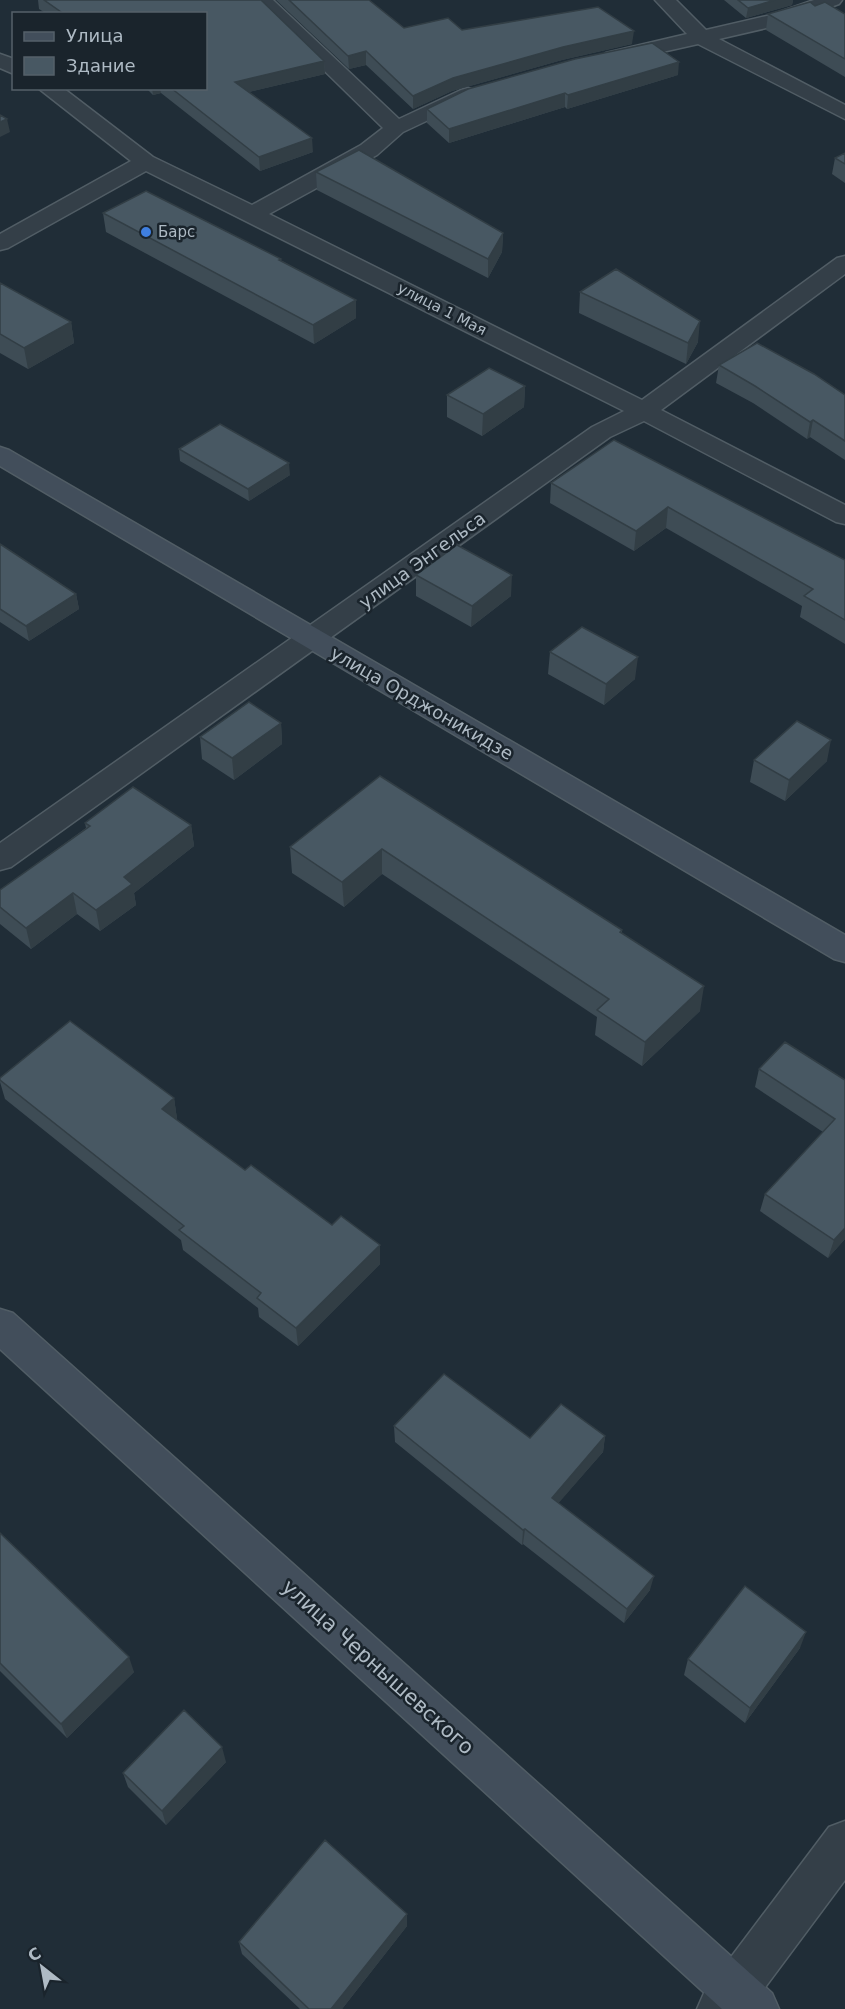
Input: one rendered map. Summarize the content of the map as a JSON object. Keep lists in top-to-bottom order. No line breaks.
{"streets":{"main road":["улица Орджоникидзе","улица Чернышевского"],"street":["улица 1 Мая","улица Энгельса"]},"crossings":[["улица 1 Мая","улица Энгельса"],["улица Энгельса","улица Орджоникидзе"]],"places":["Барс"],"legend":["Улица","Здание"],"north":"top left"}
